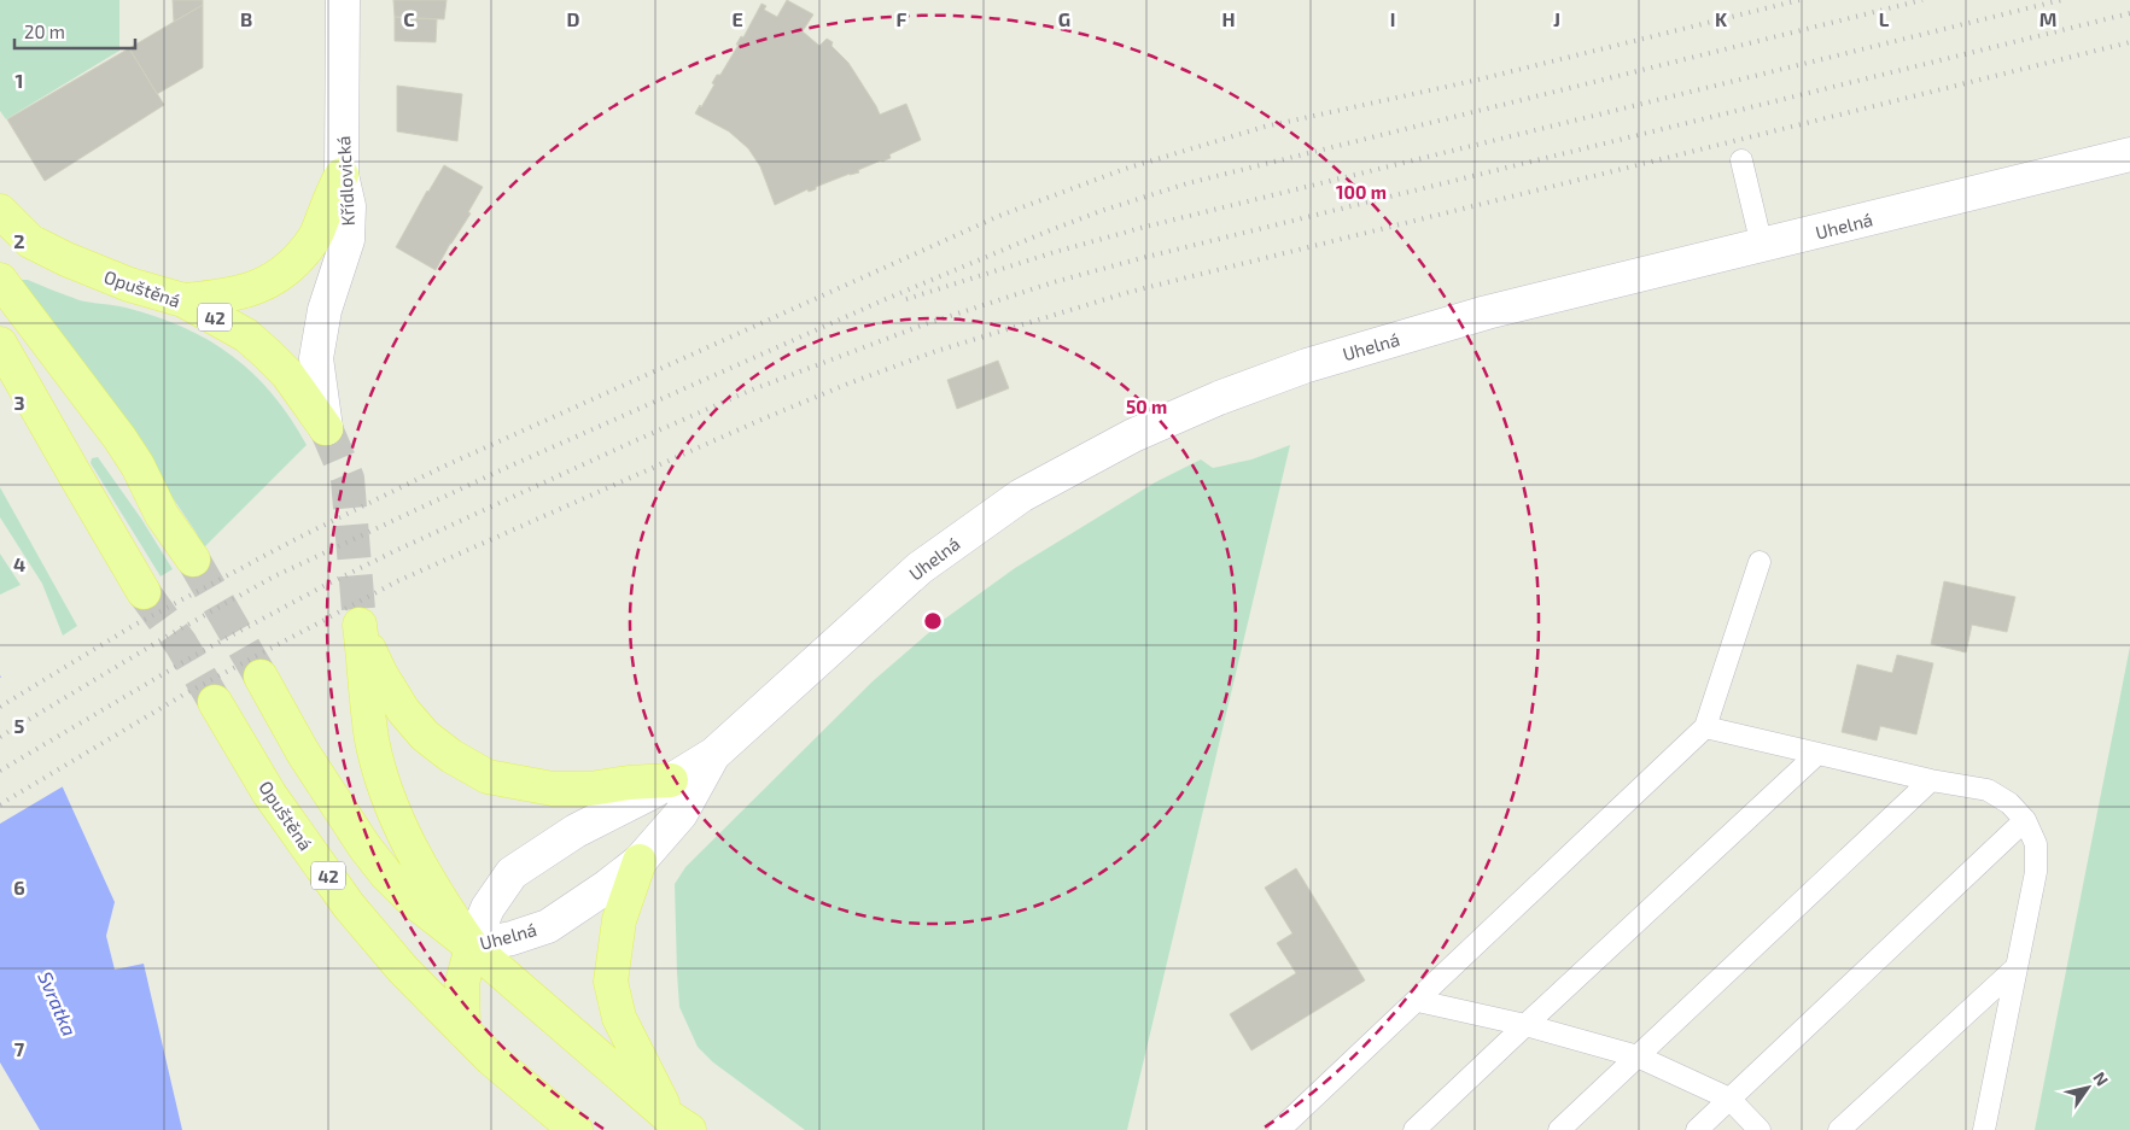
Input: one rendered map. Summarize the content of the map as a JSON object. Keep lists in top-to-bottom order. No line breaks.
{"streets":{"main road":["Křídlovická","Uhelná","Opuštěná","42"]},"crossings":[["Křídlovická","Opuštěná"],["Uhelná","42"]],"water":["Svratka"],"scale_bar":"20 m","north":"top right","grid":{"columns":["B","C","D","E","F","G","H","I","J","K","L","M"],"rows":["1","2","3","4","5","6","7"]},"rings":["100 m","50 m"]}
